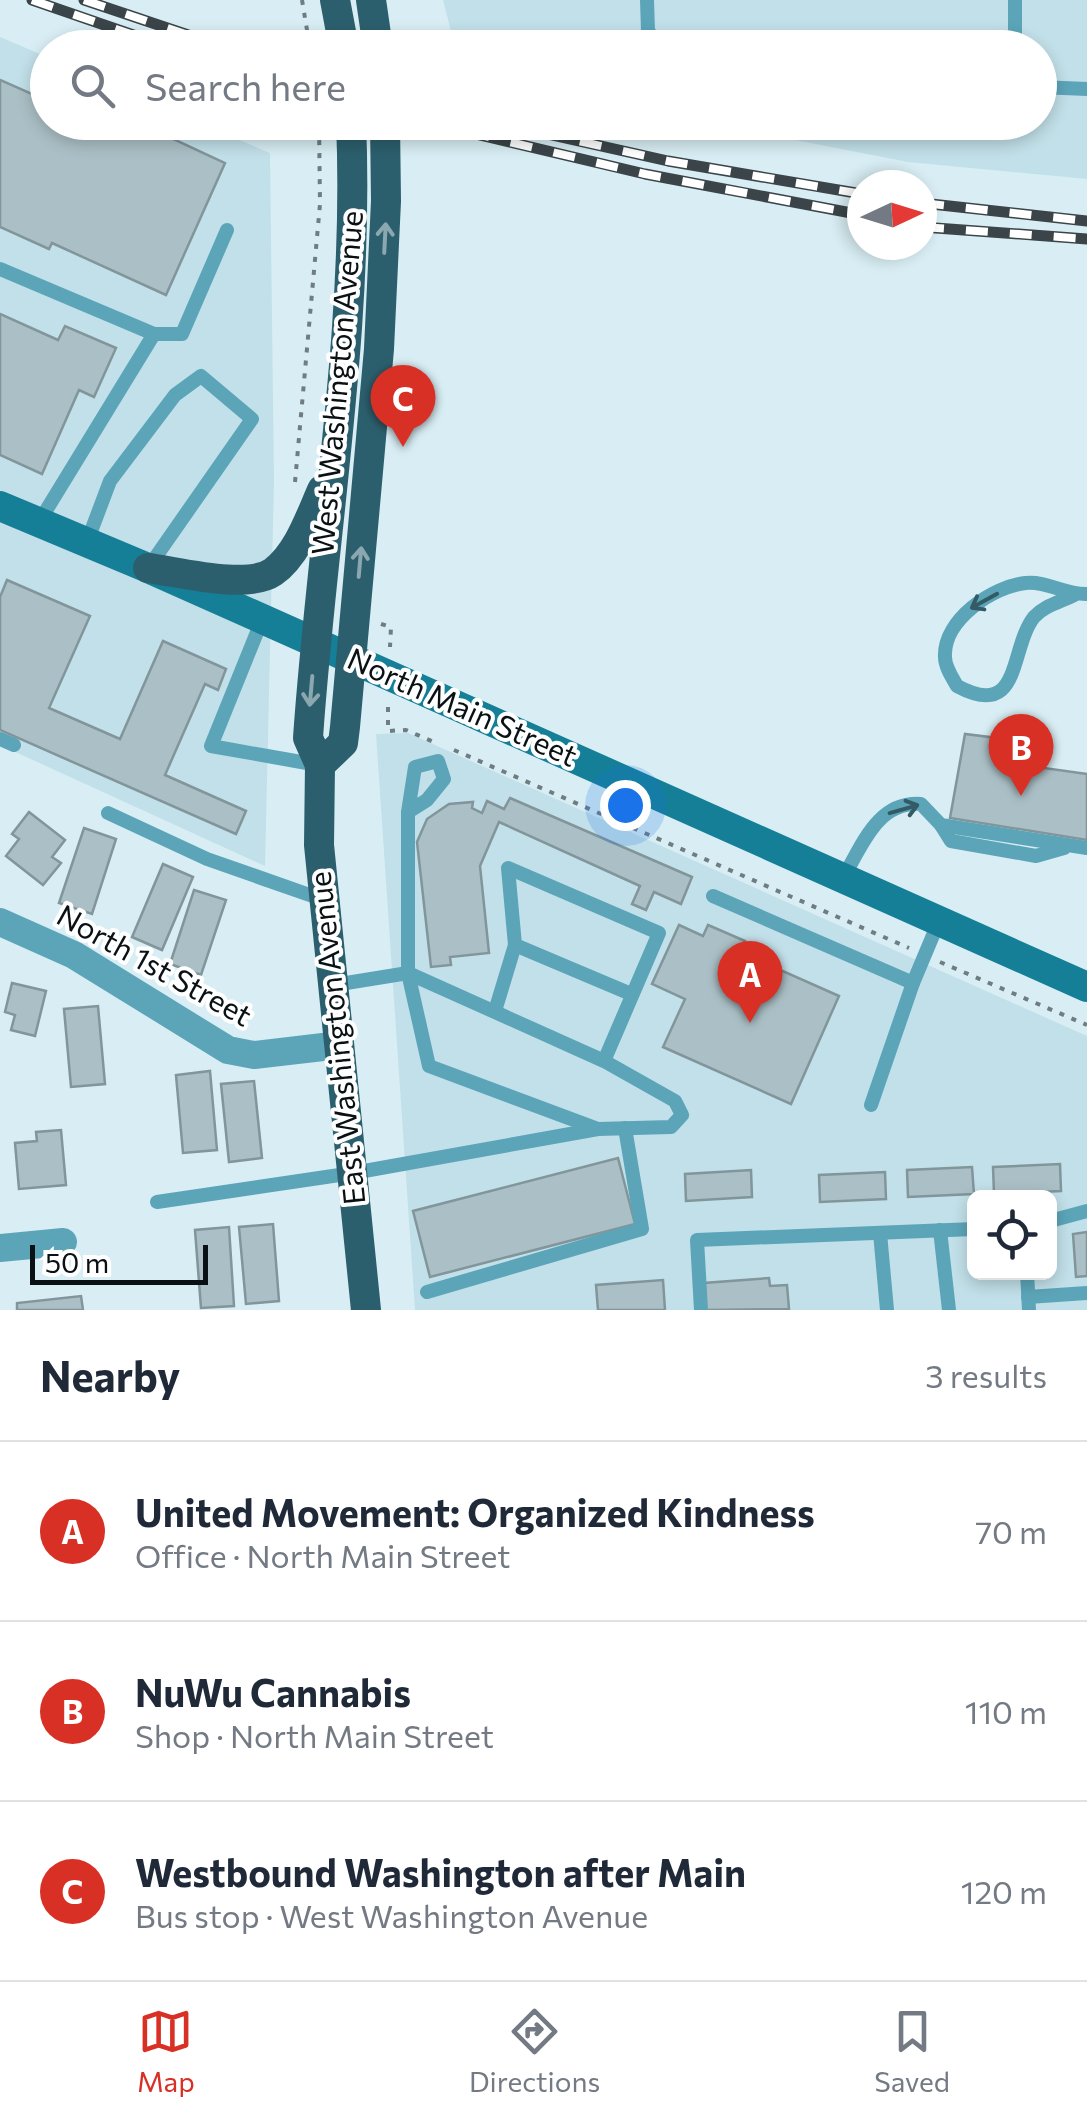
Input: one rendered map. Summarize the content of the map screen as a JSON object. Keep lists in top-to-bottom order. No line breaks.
{"streets":{"main road":["West Washington Avenue","North Main Street","East Washington Avenue"],"street":["North 1st Street"]},"crossings":[["West Washington Avenue","North Main Street"],["West Washington Avenue","East Washington Avenue"],["North Main Street","East Washington Avenue"],["North 1st Street","East Washington Avenue"]],"scale_bar":"50 m","north":"right","page":{"search":"Search here","pins":["C","B","A"],"scale":"50 m","heading":["Nearby","3 results"],"list":[{"mark":"A","name":"United Movement: Organized Kindness","note":"Office · North Main Street","value":"70 m"},{"mark":"B","name":"NuWu Cannabis","note":"Shop · North Main Street","value":"110 m"},{"mark":"C","name":"Westbound Washington after Main","note":"Bus stop · West Washington Avenue","value":"120 m"}],"nav":["Map","Directions","Saved"]}}
